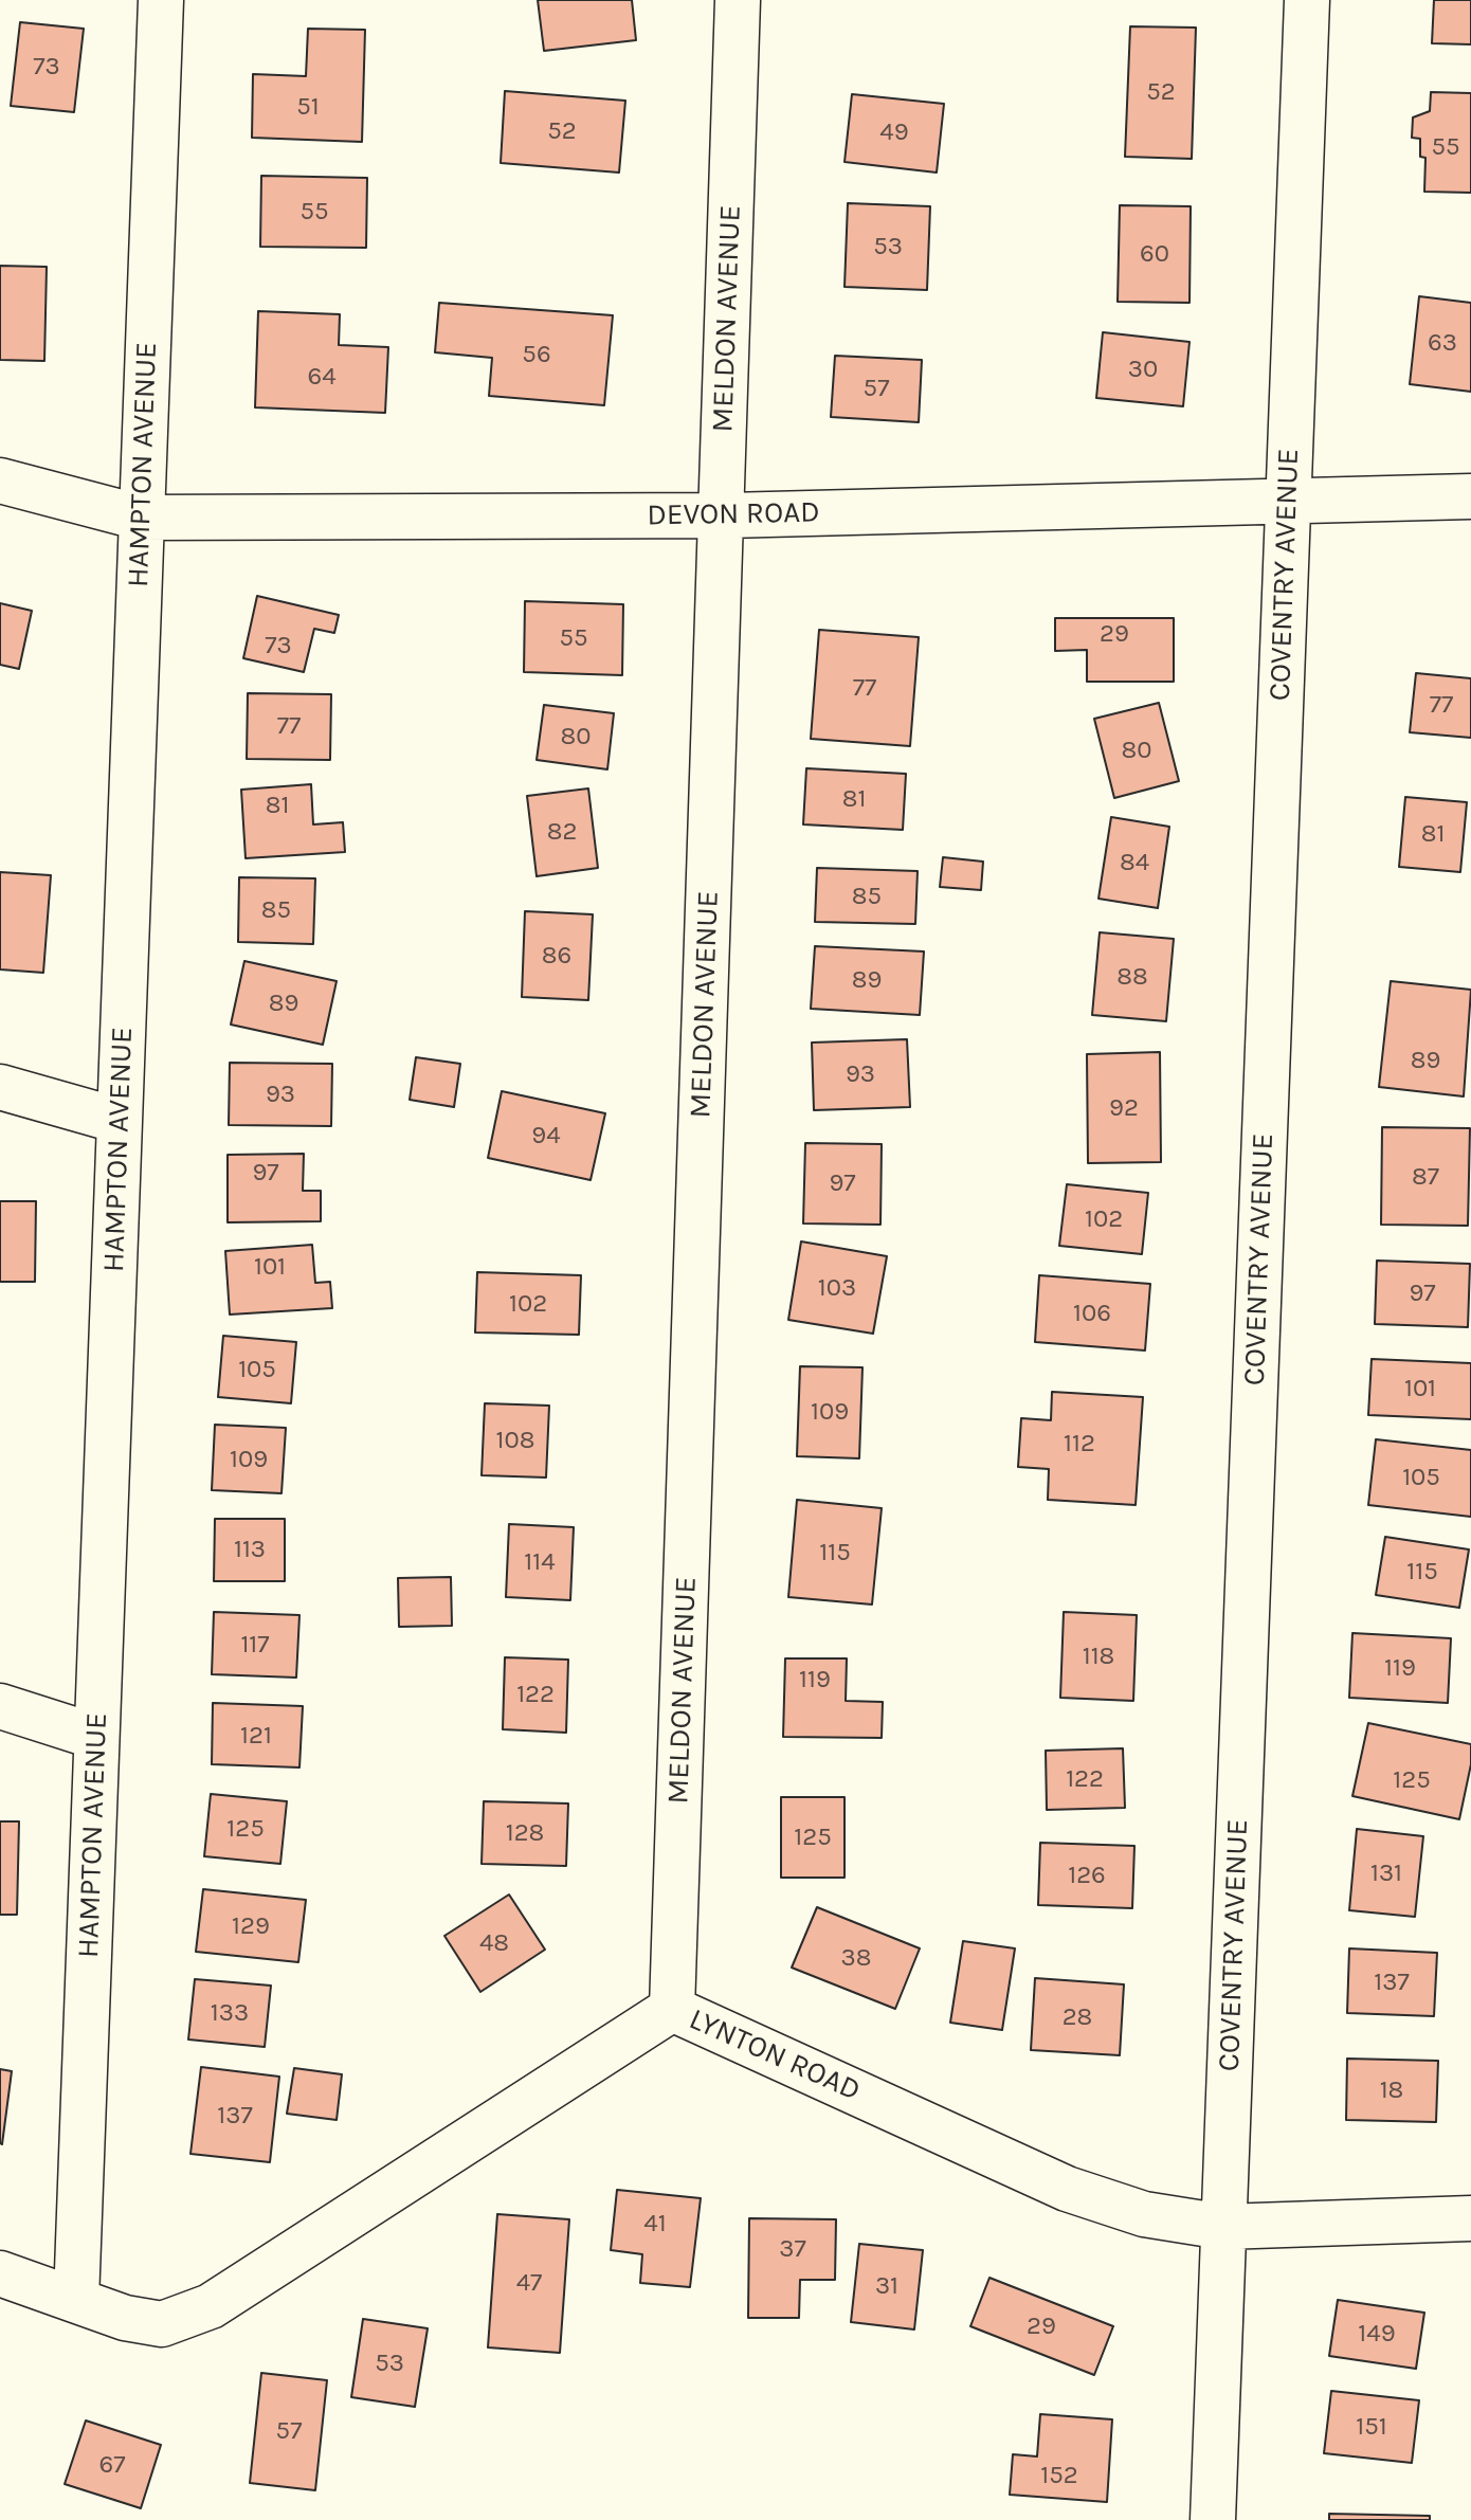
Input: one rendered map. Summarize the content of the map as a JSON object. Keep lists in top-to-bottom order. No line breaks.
{"streets":{"street":["MELDON AVENUE","HAMPTON AVENUE","DEVON ROAD","COVENTRY AVENUE","LYNTON ROAD"]},"crossings":[["MELDON AVENUE","DEVON ROAD"],["MELDON AVENUE","LYNTON ROAD"],["HAMPTON AVENUE","DEVON ROAD"],["HAMPTON AVENUE","LYNTON ROAD"],["DEVON ROAD","COVENTRY AVENUE"],["COVENTRY AVENUE","LYNTON ROAD"]],"house_numbers":["73","52","51","52","49","55","55","53","60","63","56","30","64","57","29","55","73","77","77","77","80","80","81","81","82","81","84","85","85","86","88","89","89","89","93","93","92","94","97","87","97","102","101","103","97","102","106","105","101","109","108","112","109","105","113","115","114","115","117","118","119","119","122","121","122","125","125","128","125","131","126","129","48","38","137","133","28","18","137","41","37","47","31","29","149","53","151","57","67","152"]}
